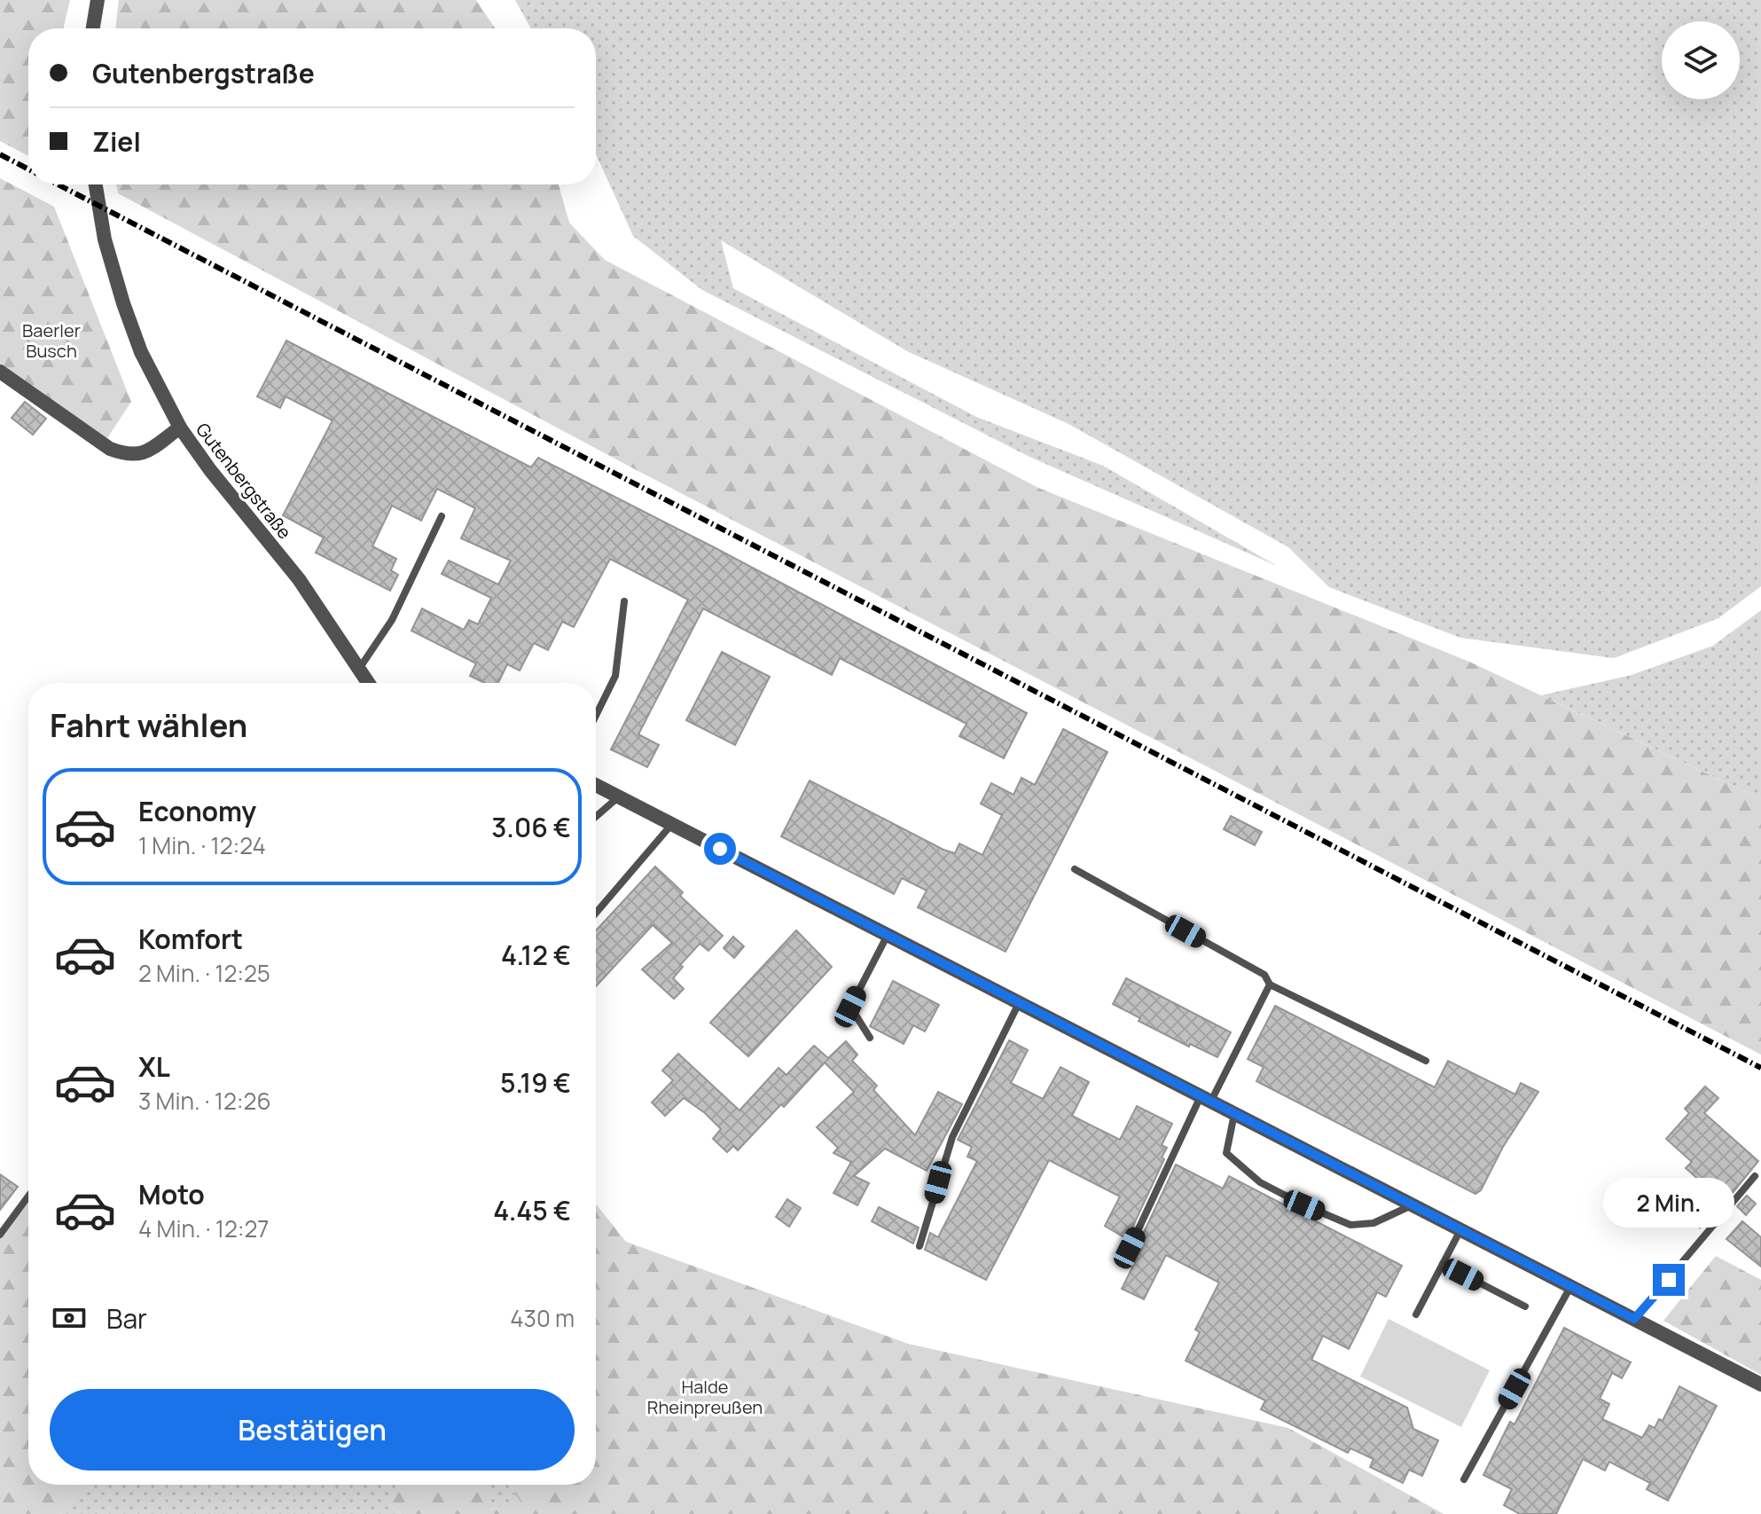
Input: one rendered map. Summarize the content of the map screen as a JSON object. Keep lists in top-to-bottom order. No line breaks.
{"streets":{"street":["Gutenbergstraße"]},"parks":["Baerler Busch","Halde Rheinpreußen"],"page":{"banner":["Gutenbergstraße","Ziel"],"heading":"Fahrt wählen","list":[{"name":"Economy","note":"1 Min. · 12:24","value":"3.06 €"},{"name":"Komfort","note":"2 Min. · 12:25","value":"4.12 €"},{"name":"XL","note":"3 Min. · 12:26","value":"5.19 €"},{"name":"Moto","note":"4 Min. · 12:27","value":"4.45 €"}],"bubble":"2 Min.","pay":["Bar","430 m"],"buttons":"Bestätigen"}}
